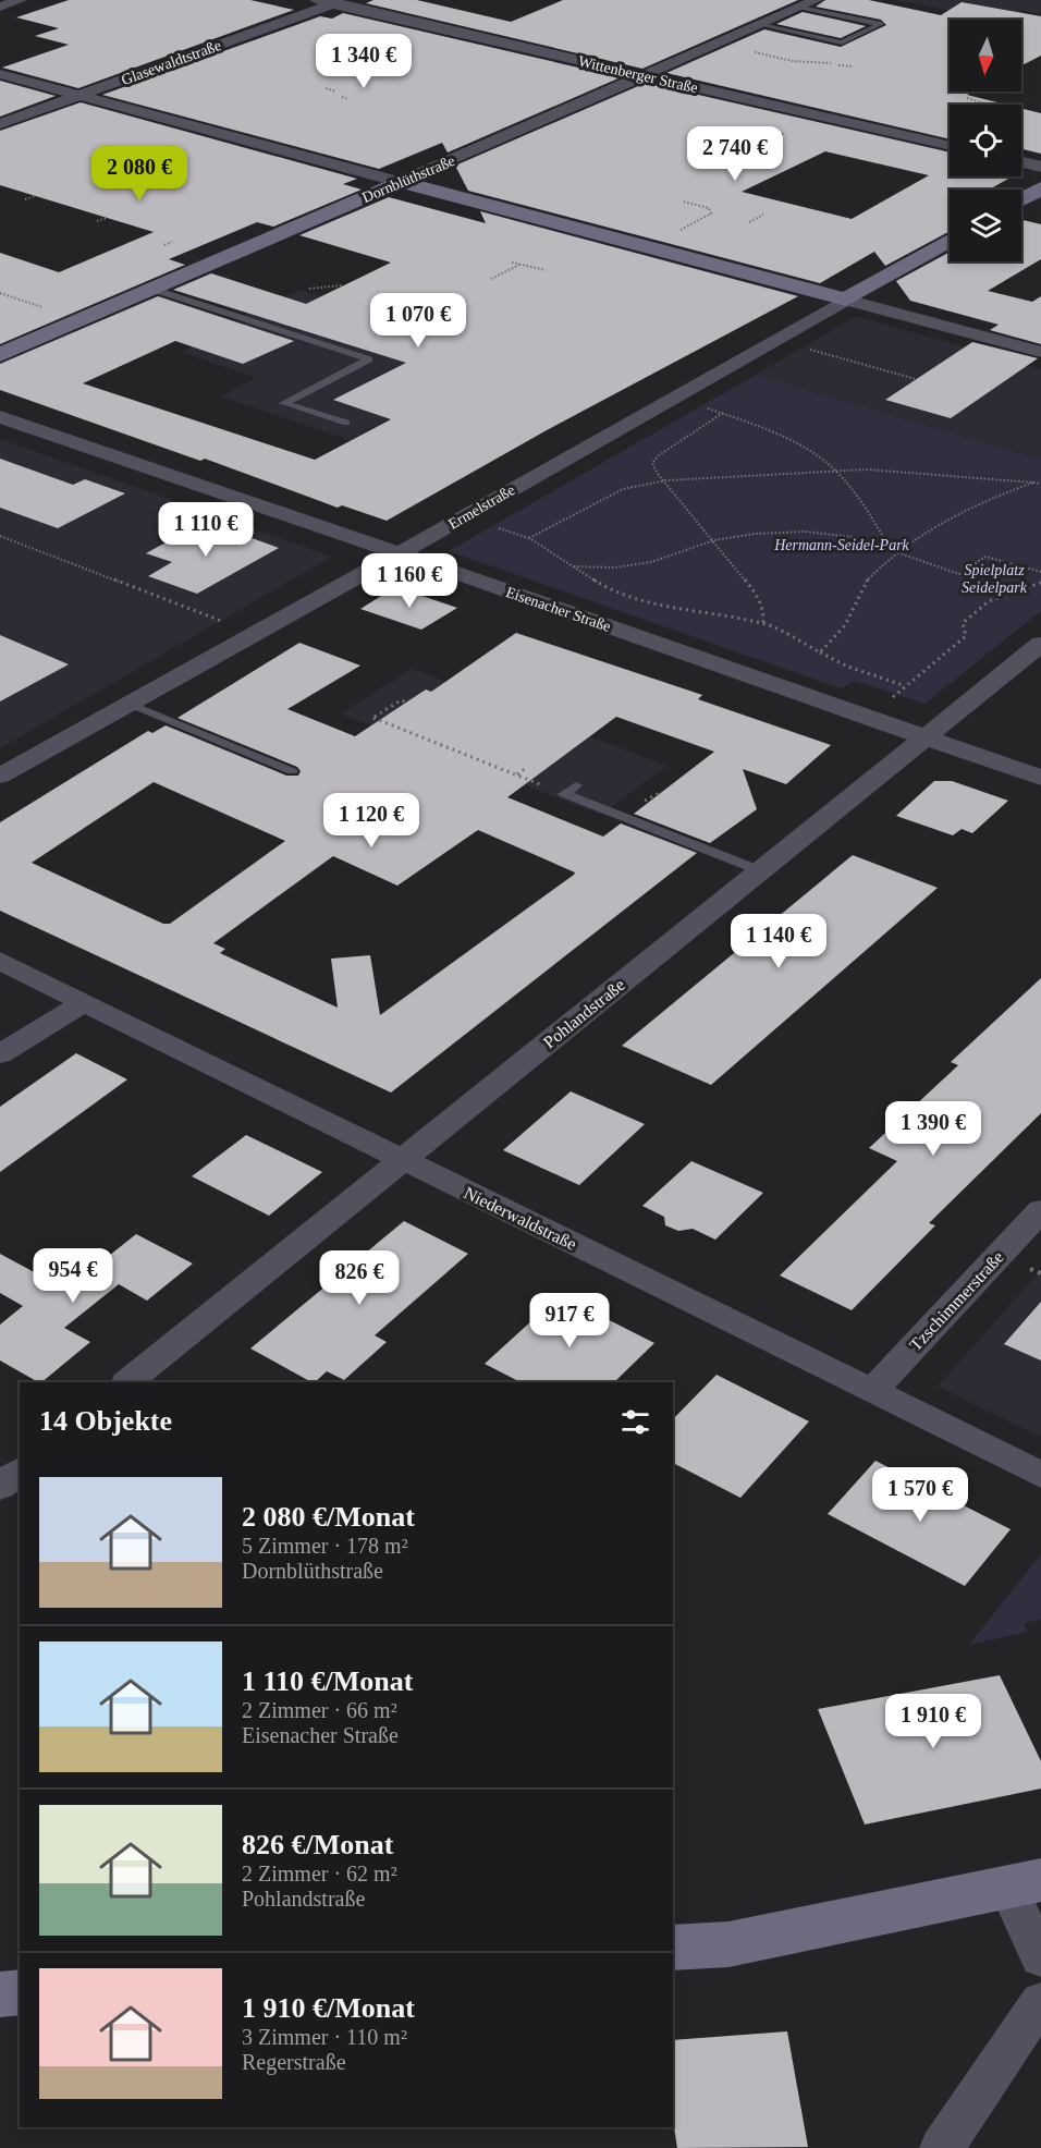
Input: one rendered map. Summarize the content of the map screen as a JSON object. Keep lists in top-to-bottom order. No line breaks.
{"streets":{"street":["Glasewaldtstraße","Wittenberger Straße","Dornblüthstraße","Ermelstraße","Eisenacher Straße","Pohlandstraße","Niederwaldstraße","Tzschimmerstraße"]},"crossings":[["Glasewaldtstraße","Wittenberger Straße"],["Wittenberger Straße","Dornblüthstraße"],["Ermelstraße","Eisenacher Straße"],["Eisenacher Straße","Pohlandstraße"],["Pohlandstraße","Niederwaldstraße"],["Niederwaldstraße","Tzschimmerstraße"]],"parks":["Hermann-Seidel-Park","Spielplatz Seidelpark"],"north":"bottom","page":{"price":["1 340 €","2 740 €","2 080 €","1 070 €","1 110 €","1 160 €","1 120 €","1 140 €","1 390 €","954 €","826 €","917 €","1 570 €","1 910 €"],"heading":"14 Objekte","list":[{"name":"2 080 €/Monat","note":"5 Zimmer · 178 m² · Dornblüthstraße"},{"name":"1 110 €/Monat","note":"2 Zimmer · 66 m² · Eisenacher Straße"},{"name":"826 €/Monat","note":"2 Zimmer · 62 m² · Pohlandstraße"},{"name":"1 910 €/Monat","note":"3 Zimmer · 110 m² · Regerstraße"}]}}
